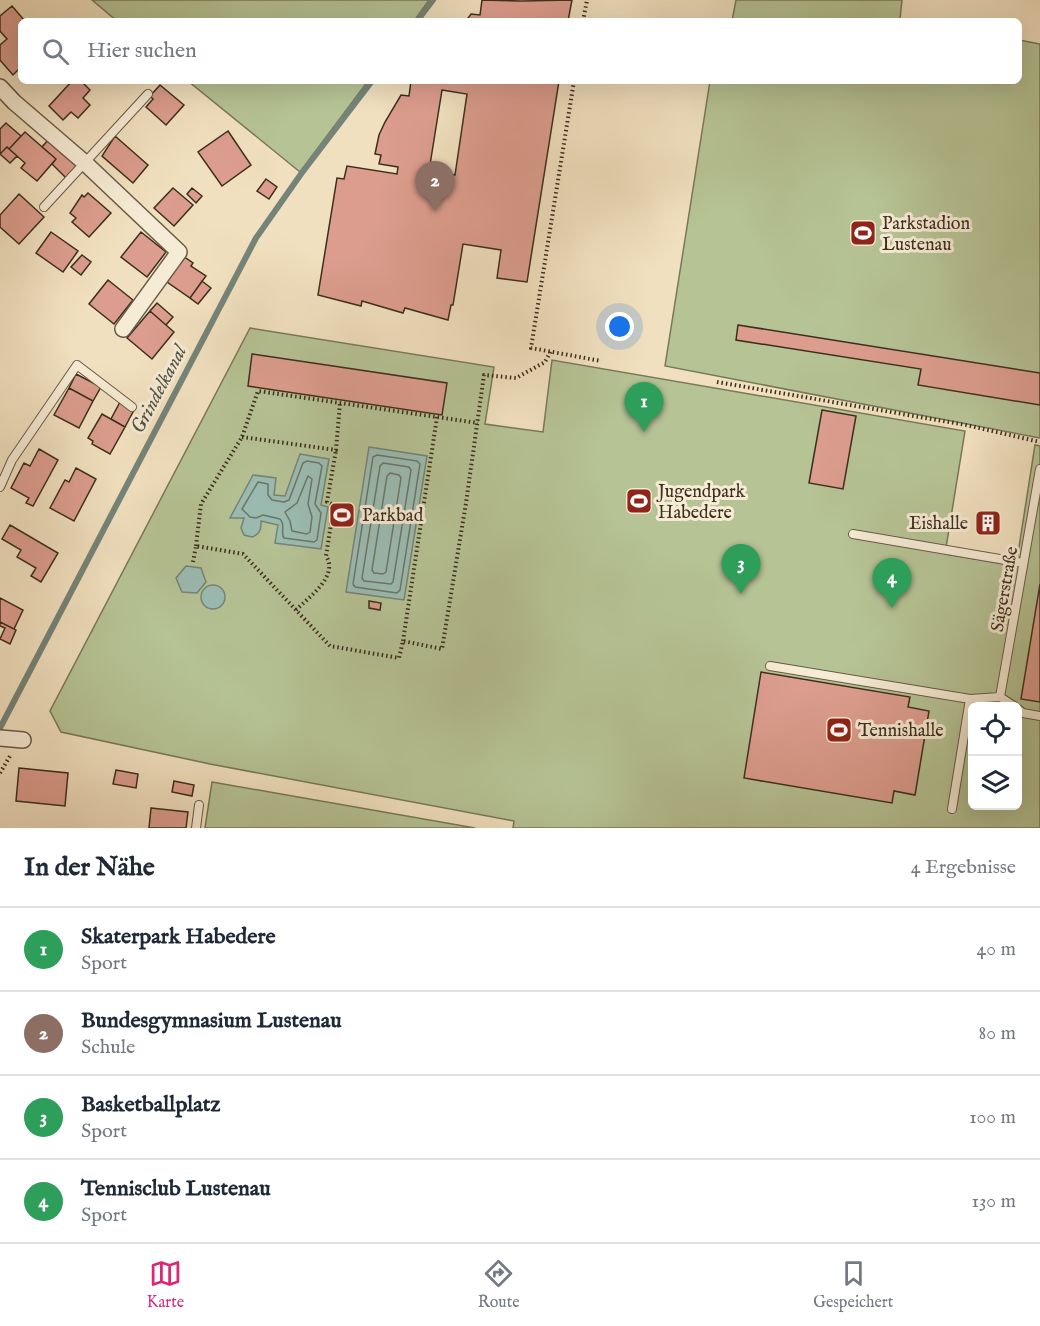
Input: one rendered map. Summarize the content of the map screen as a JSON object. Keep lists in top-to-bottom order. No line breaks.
{"streets":{"lane":["Sägerstraße"]},"water":["Grindelkanal"],"places":{"sports":["Parkstadion Lustenau","Jugendpark Habedere","Parkbad","Tennishalle"],"building":["Eishalle"]},"page":{"search":"Hier suchen","pins":["2","1","3","4"],"heading":["In der Nähe","4 Ergebnisse"],"list":[{"mark":"1","name":"Skaterpark Habedere","note":"Sport","value":"40 m"},{"mark":"2","name":"Bundesgymnasium Lustenau","note":"Schule","value":"80 m"},{"mark":"3","name":"Basketballplatz","note":"Sport","value":"100 m"},{"mark":"4","name":"Tennisclub Lustenau","note":"Sport","value":"130 m"}],"nav":["Karte","Route","Gespeichert"]}}
